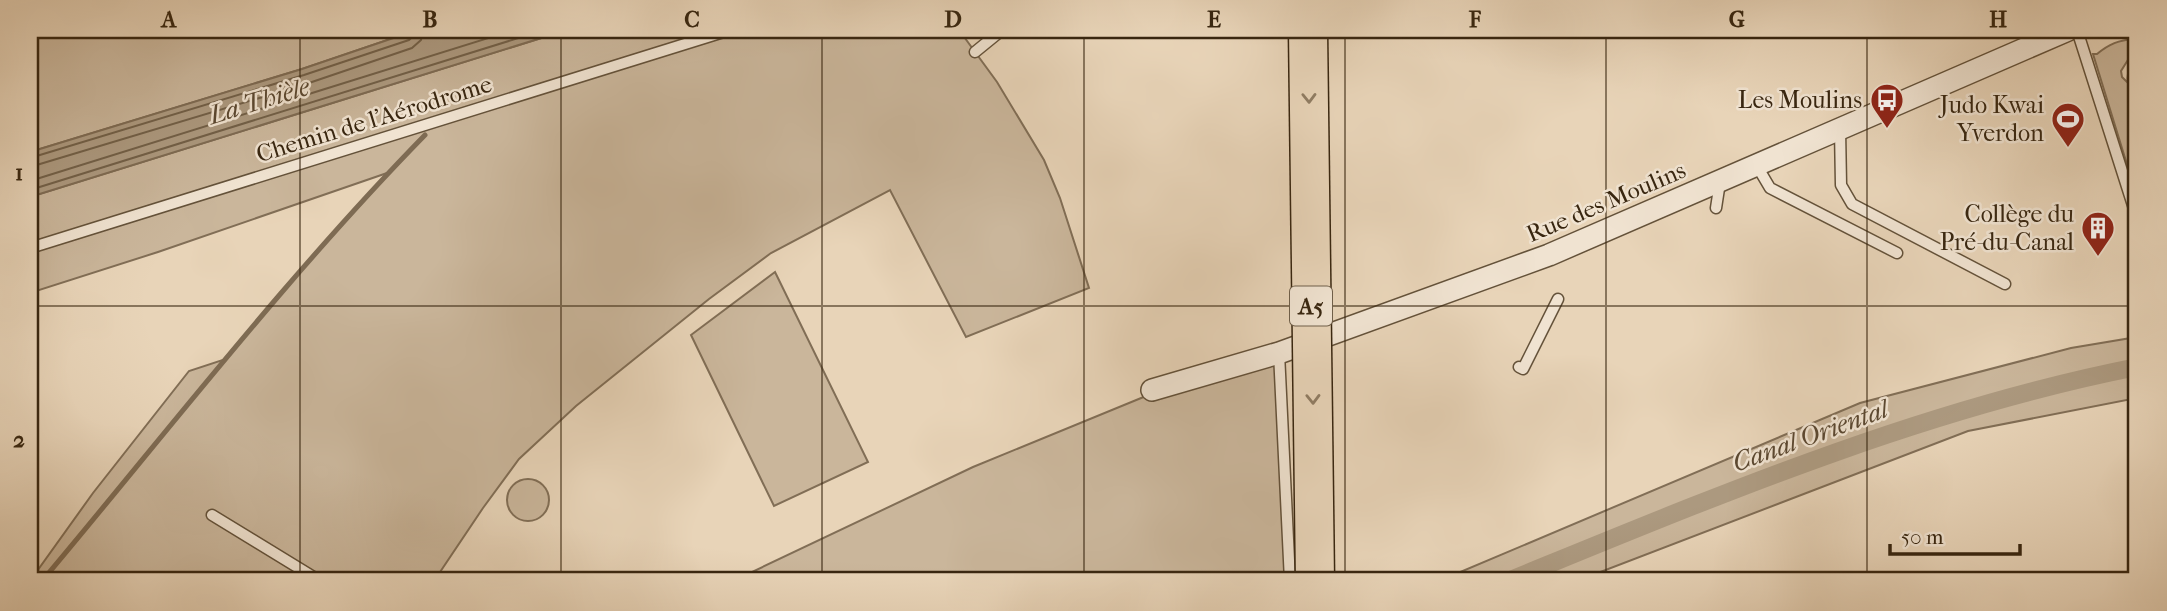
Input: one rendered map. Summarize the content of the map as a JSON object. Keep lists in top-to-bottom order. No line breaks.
{"streets":{"highway":["A5"],"street":["Rue des Moulins"],"lane":["Chemin de l'Aérodrome"]},"water":["La Thièle","Canal Oriental"],"places":{"bus stop":["Les Moulins"],"sports":["Judo Kwai Yverdon"],"building":["Collège du Pré-du-Canal"]},"scale_bar":"50 m","grid":{"columns":["A","B","C","D","E","F","G","H"],"rows":["1","2"]}}
